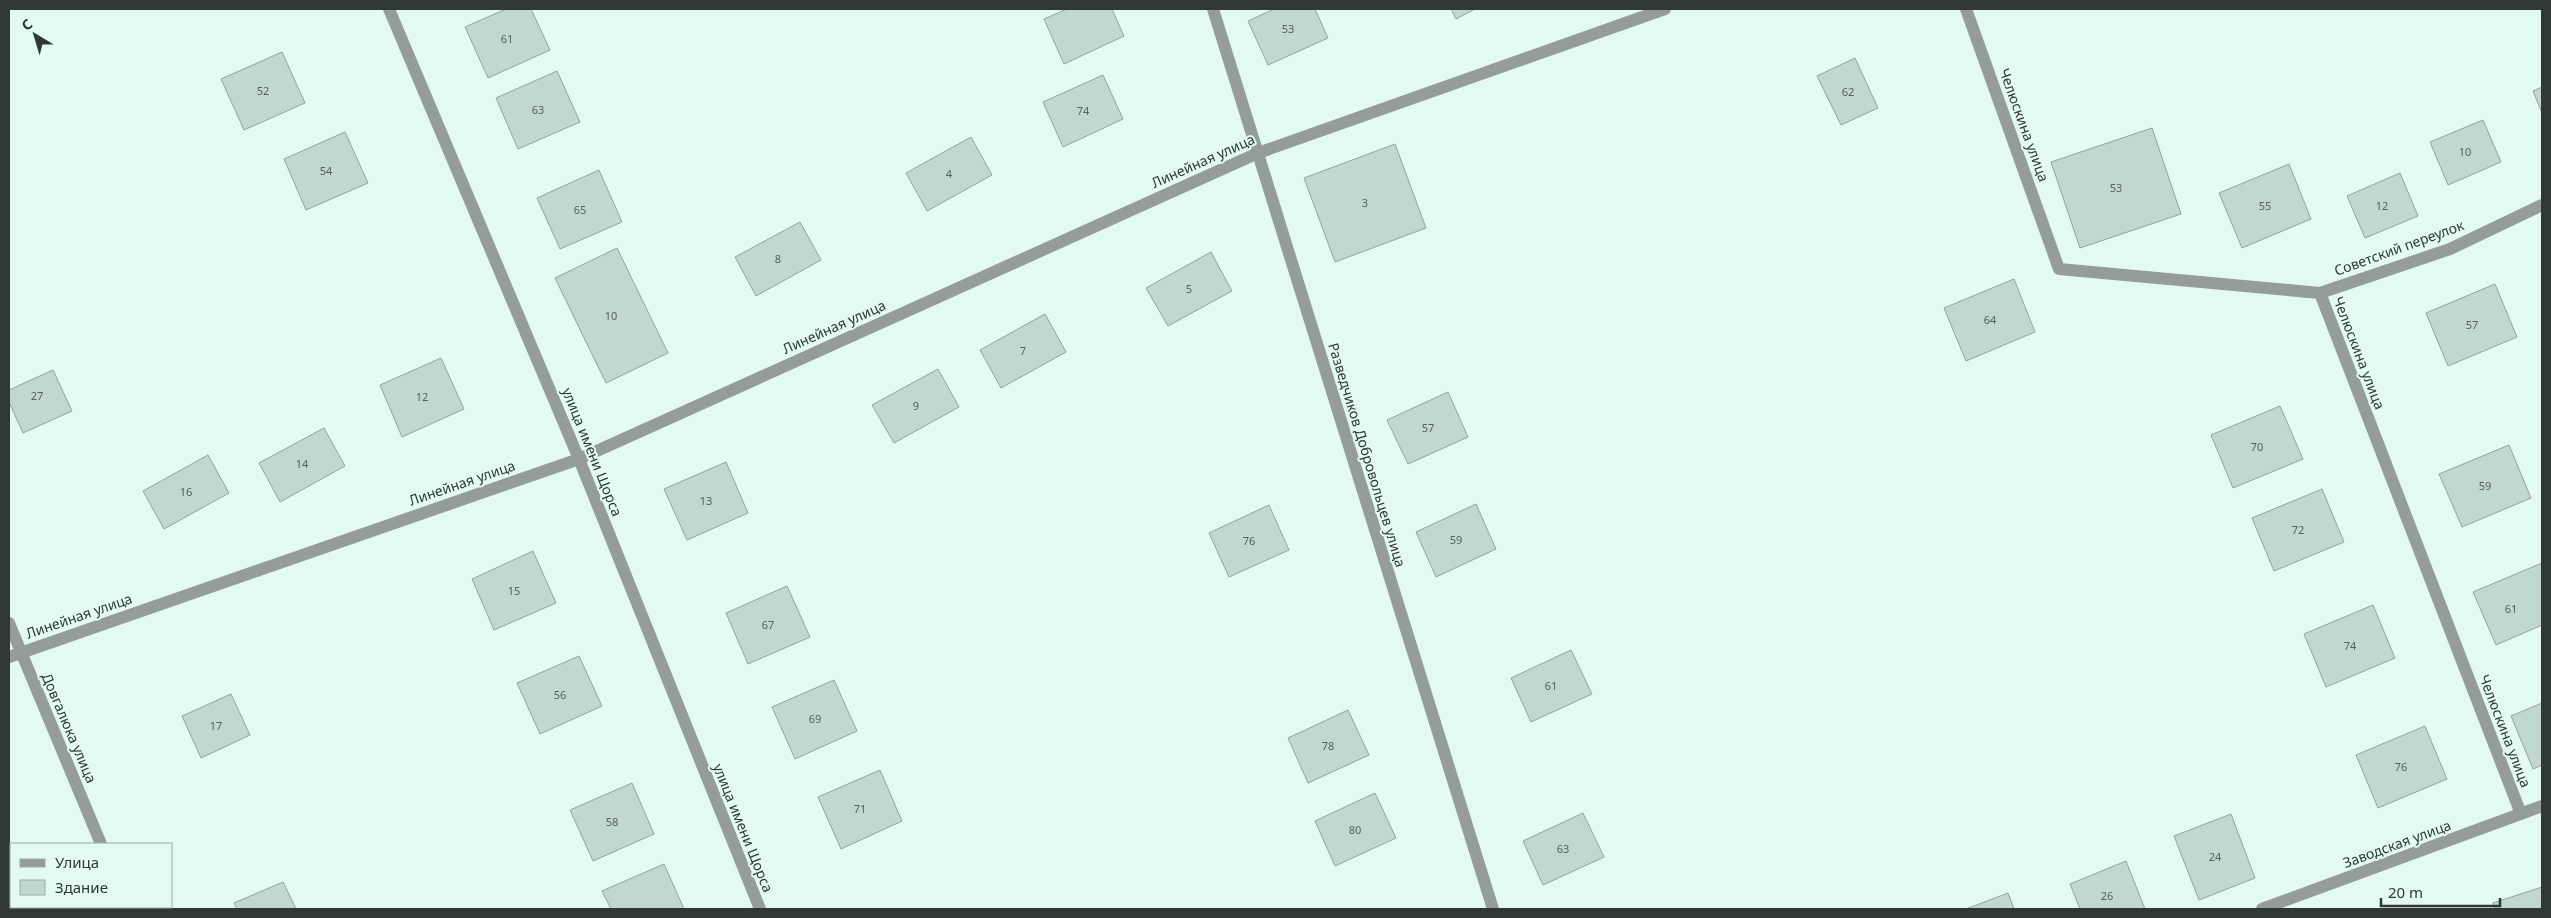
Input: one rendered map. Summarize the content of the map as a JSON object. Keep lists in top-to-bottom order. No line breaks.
{"streets":{"street":["Челюскина улица","Линейная улица","Советский переулок","улица имени Щорса","Разведчиков Добровольцев улица","Довгалюка улица","Заводская улица"]},"crossings":[["Челюскина улица","Советский переулок"],["Челюскина улица","Заводская улица"],["Линейная улица","улица имени Щорса"],["Линейная улица","Разведчиков Добровольцев улица"],["Линейная улица","Довгалюка улица"]],"house_numbers":["53","61","52","62","63","74","10","54","4","53","3","55","12","65","8","5","10","64","57","7","27","12","9","57","70","14","59","16","13","72","59","76","15","61","67","74","61","56","69","17","78","76","71","58","80","63","24","26"],"legend":["Улица","Здание"],"scale_bar":"20 m","north":"top left"}
